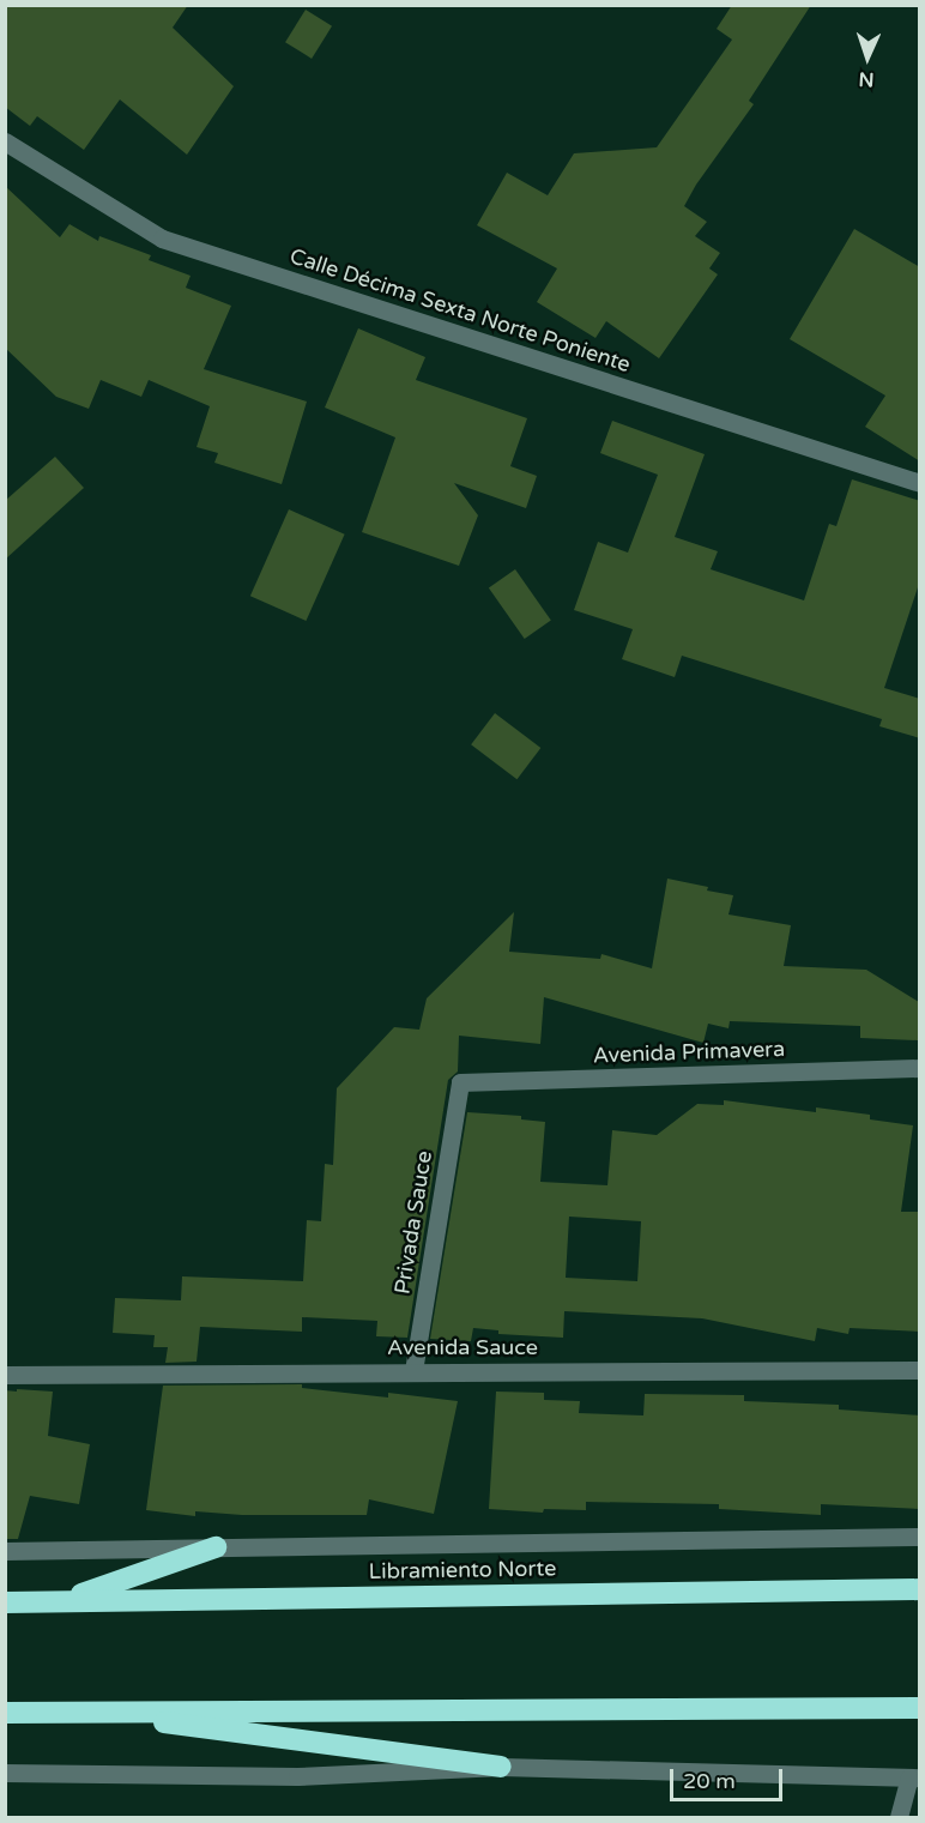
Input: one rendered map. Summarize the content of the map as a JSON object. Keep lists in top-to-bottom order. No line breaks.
{"streets":{"highway":["Libramiento Norte"],"street":["Calle Décima Sexta Norte Poniente","Avenida Primavera","Privada Sauce","Avenida Sauce"]},"crossings":[["Avenida Primavera","Privada Sauce"],["Privada Sauce","Avenida Sauce"]],"scale_bar":"20 m","north":"bottom"}
